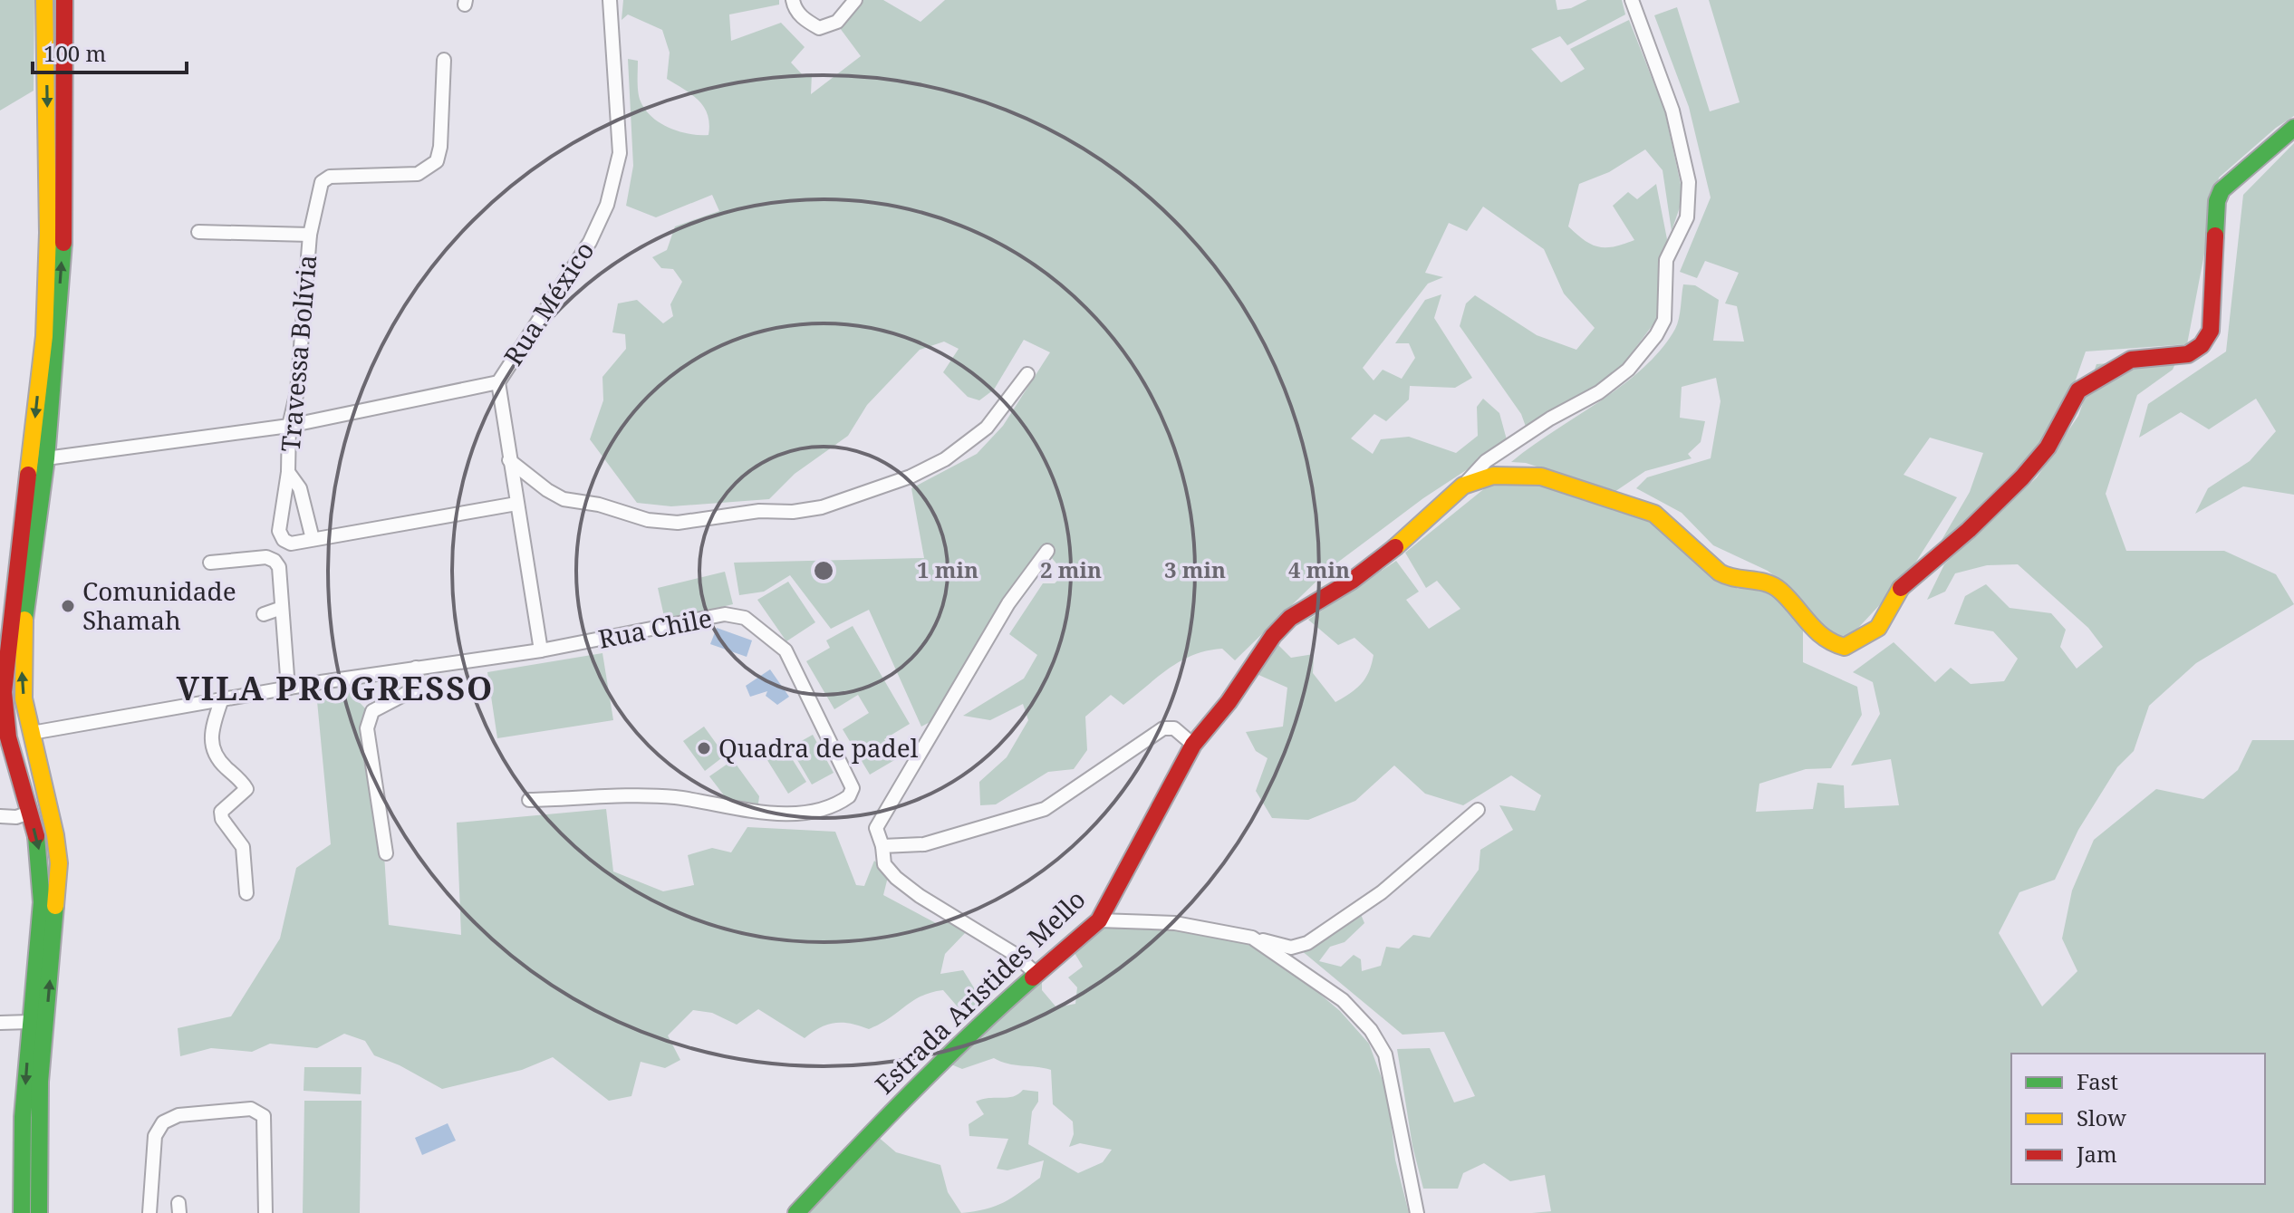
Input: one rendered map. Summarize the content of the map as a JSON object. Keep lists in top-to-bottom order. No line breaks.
{"streets":{"main road":["Estrada Aristides Mello"],"street":["Rua México","Travessa Bolívia","Rua Chile"]},"crossings":[["Rua México","Travessa Bolívia"],["Rua México","Rua Chile"]],"districts":["VILA PROGRESSO"],"places":["Comunidade Shamah","Quadra de padel"],"legend":["Fast","Slow","Jam"],"scale_bar":"100 m","rings":["1 min","2 min","3 min","4 min"]}
